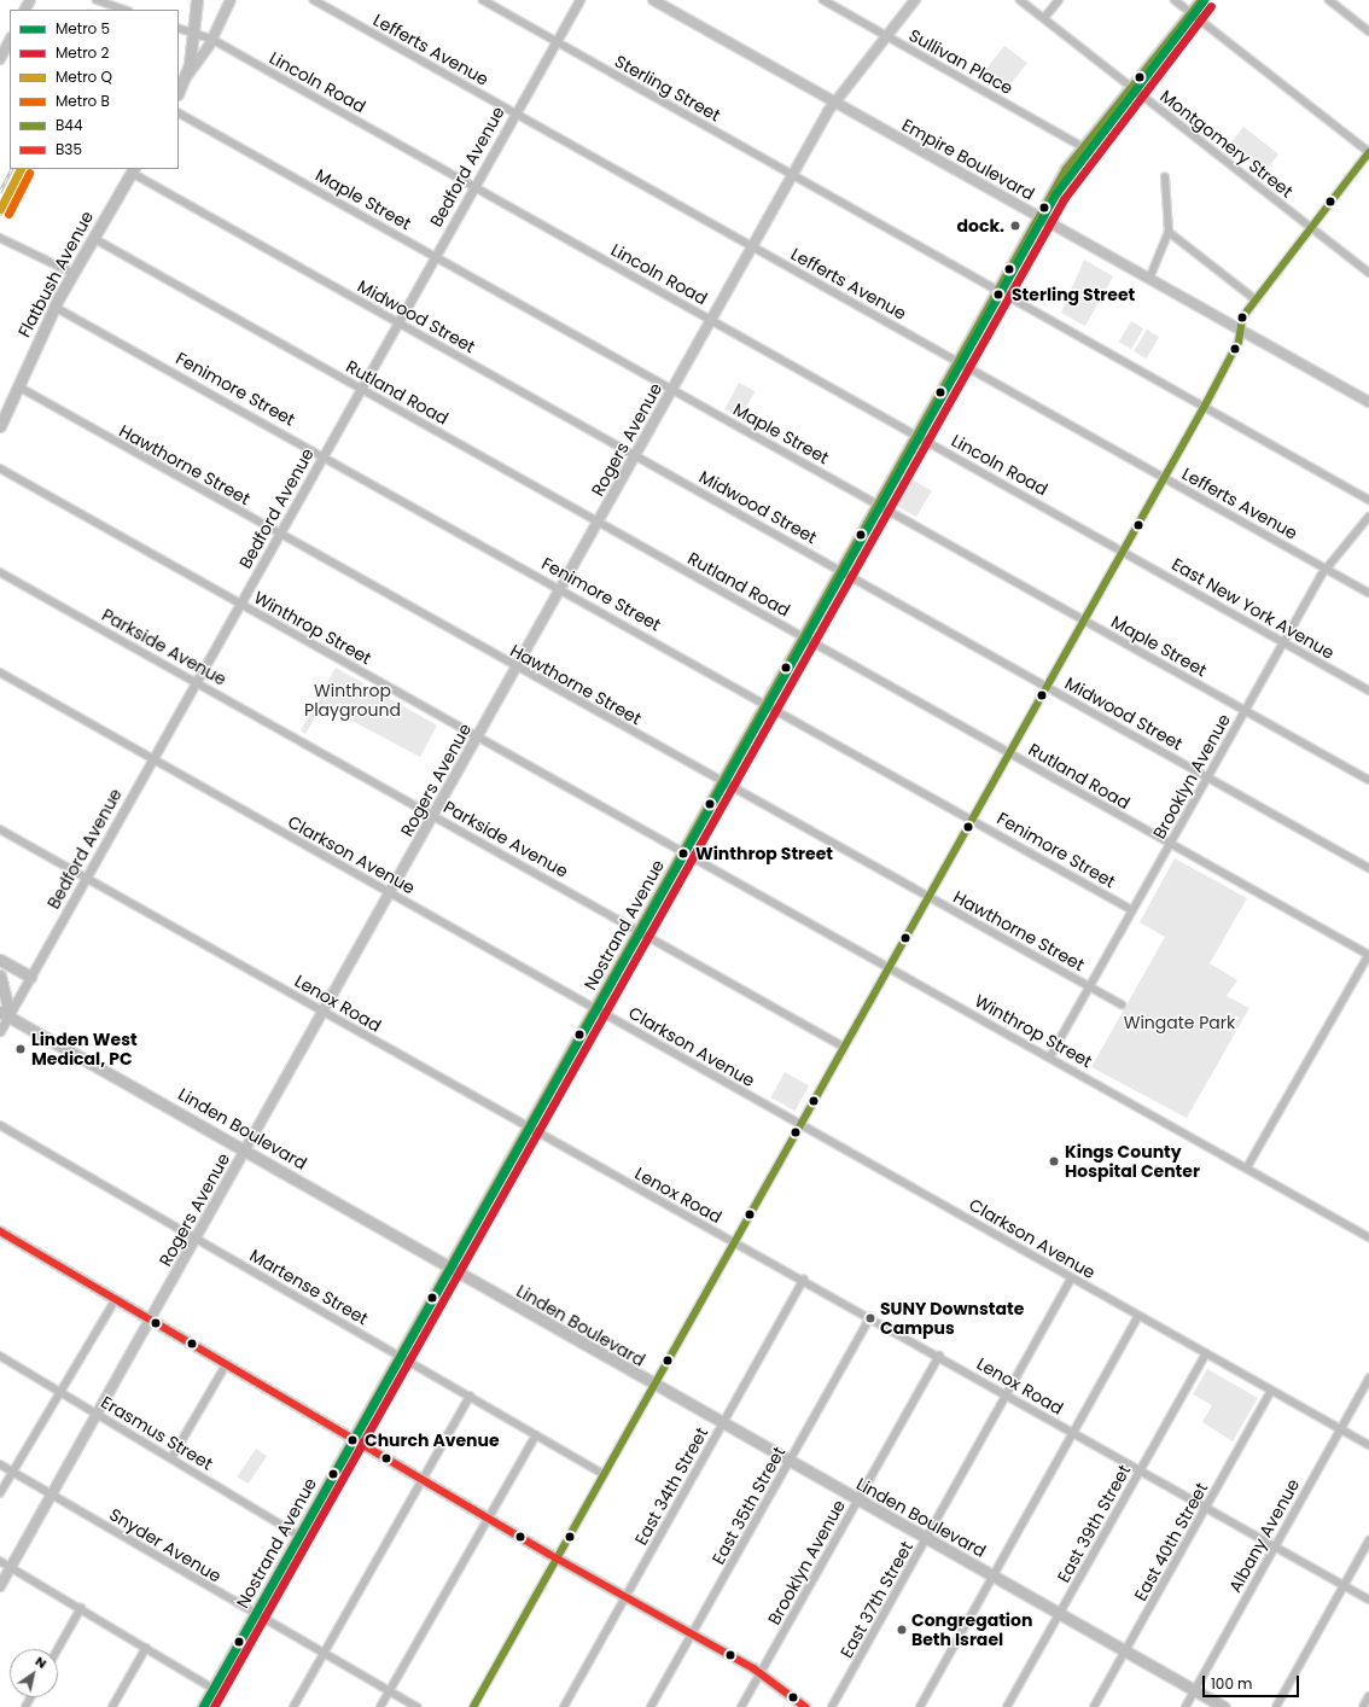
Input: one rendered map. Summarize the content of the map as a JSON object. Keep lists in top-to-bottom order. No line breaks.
{"streets":{"main road":["Empire Boulevard","Flatbush Avenue","Rogers Avenue","Nostrand Avenue","Linden Boulevard"],"street":["Lefferts Avenue","Sullivan Place","Lincoln Road","Sterling Street","Montgomery Street","Bedford Avenue","Maple Street","Midwood Street","Fenimore Street","Rutland Road","Hawthorne Street","East New York Avenue","Winthrop Street","Parkside Avenue","Brooklyn Avenue","Clarkson Avenue","Lenox Road","Martense Street","Erasmus Street","East 34th Street","East 35th Street","East 39th Street","Albany Avenue","East 40th Street","Snyder Avenue","East 37th Street"]},"crossings":[["Lefferts Avenue","Bedford Avenue"],["Lefferts Avenue","Rogers Avenue"],["Lefferts Avenue","Brooklyn Avenue"],["Lefferts Avenue","Nostrand Avenue"],["Sullivan Place","Rogers Avenue"],["Sullivan Place","Nostrand Avenue"],["Lincoln Road","Bedford Avenue"],["Lincoln Road","Rogers Avenue"],["Lincoln Road","East New York Avenue"],["Lincoln Road","Nostrand Avenue"],["Sterling Street","Bedford Avenue"],["Sterling Street","Rogers Avenue"],["Sterling Street","Nostrand Avenue"],["Montgomery Street","Nostrand Avenue"],["Empire Boulevard","Rogers Avenue"],["Empire Boulevard","Nostrand Avenue"],["Bedford Avenue","Maple Street"],["Bedford Avenue","Midwood Street"],["Bedford Avenue","Fenimore Street"],["Bedford Avenue","Rutland Road"],["Bedford Avenue","Hawthorne Street"],["Bedford Avenue","Winthrop Street"],["Bedford Avenue","Parkside Avenue"],["Bedford Avenue","Clarkson Avenue"],["Bedford Avenue","Lenox Road"],["Bedford Avenue","Linden Boulevard"],["Maple Street","Rogers Avenue"],["Maple Street","Brooklyn Avenue"],["Maple Street","Nostrand Avenue"],["Flatbush Avenue","Midwood Street"],["Flatbush Avenue","Fenimore Street"],["Flatbush Avenue","Rutland Road"],["Flatbush Avenue","Hawthorne Street"],["Midwood Street","Rogers Avenue"],["Midwood Street","Brooklyn Avenue"],["Midwood Street","Nostrand Avenue"],["Fenimore Street","Rogers Avenue"],["Fenimore Street","Brooklyn Avenue"],["Fenimore Street","Nostrand Avenue"],["Rutland Road","Rogers Avenue"],["Rutland Road","Brooklyn Avenue"],["Rutland Road","Nostrand Avenue"],["Rogers Avenue","Hawthorne Street"],["Rogers Avenue","Winthrop Street"],["Rogers Avenue","Parkside Avenue"],["Rogers Avenue","Clarkson Avenue"],["Rogers Avenue","Lenox Road"],["Rogers Avenue","Linden Boulevard"],["Rogers Avenue","Martense Street"],["Rogers Avenue","Erasmus Street"],["Rogers Avenue","Snyder Avenue"],["Hawthorne Street","Brooklyn Avenue"],["Hawthorne Street","Nostrand Avenue"],["East New York Avenue","Brooklyn Avenue"],["Winthrop Street","Brooklyn Avenue"],["Winthrop Street","Nostrand Avenue"],["Parkside Avenue","Nostrand Avenue"],["Brooklyn Avenue","Lenox Road"],["Brooklyn Avenue","Linden Boulevard"],["Clarkson Avenue","Nostrand Avenue"],["Clarkson Avenue","East 39th Street"],["Clarkson Avenue","Albany Avenue"],["Clarkson Avenue","East 40th Street"],["Clarkson Avenue","East 37th Street"],["Nostrand Avenue","Lenox Road"],["Nostrand Avenue","Linden Boulevard"],["Nostrand Avenue","Martense Street"],["Nostrand Avenue","Erasmus Street"],["Nostrand Avenue","Snyder Avenue"],["Lenox Road","East 34th Street"],["Lenox Road","East 35th Street"],["Lenox Road","East 39th Street"],["Lenox Road","Albany Avenue"],["Lenox Road","East 40th Street"],["Lenox Road","East 37th Street"],["Linden Boulevard","East 34th Street"],["Linden Boulevard","East 35th Street"],["Linden Boulevard","East 39th Street"],["Linden Boulevard","Albany Avenue"],["Linden Boulevard","East 40th Street"],["Linden Boulevard","East 37th Street"]],"parks":["Winthrop Playground","Wingate Park"],"places":["dock.","Sterling Street","Winthrop Street","Linden West Medical, PC","Kings County Hospital Center","SUNY Downstate Campus","Church Avenue","Congregation Beth Israel"],"lines":["metro line 5","transit line B44","metro line 2","metro line Q","metro line B","transit line B35"],"legend":["Metro 5","Metro 2","Metro Q","Metro B","B44","B35"],"scale_bar":"100 m","north":"top right"}
